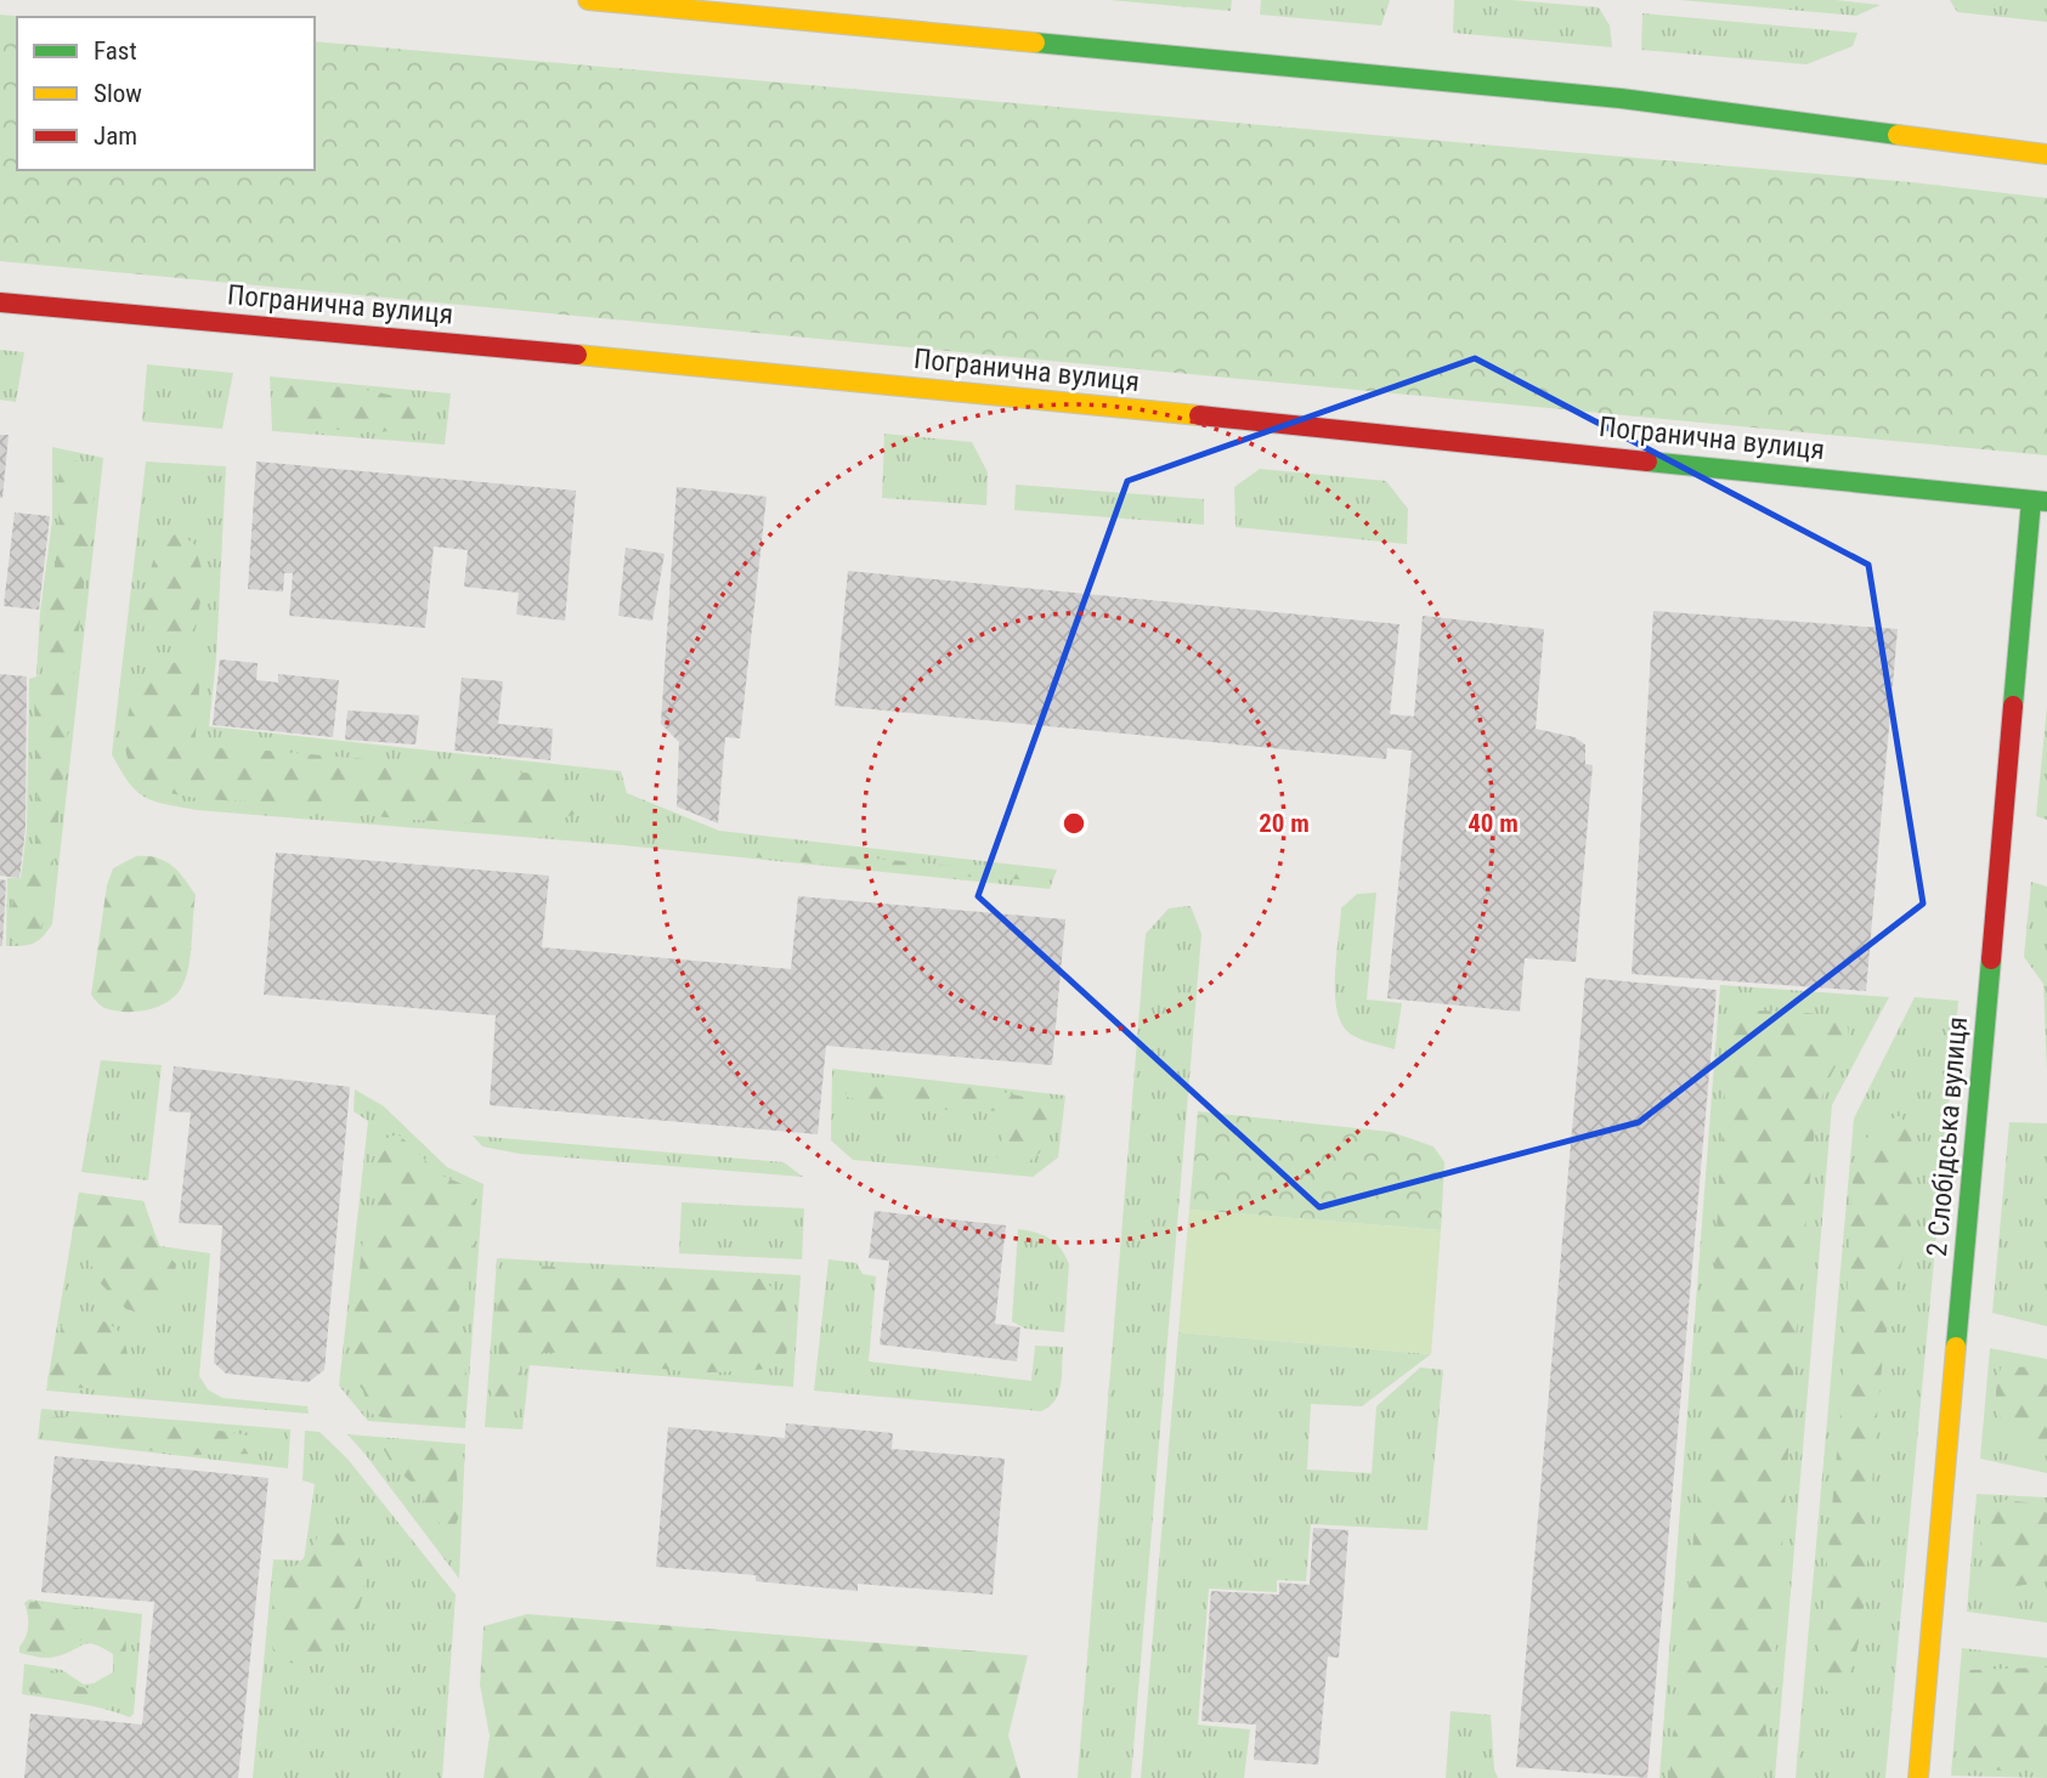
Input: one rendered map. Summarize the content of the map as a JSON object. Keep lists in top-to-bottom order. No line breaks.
{"streets":{"main road":["Погранична вулиця","2 Слобідська вулиця"]},"crossings":[["Погранична вулиця","2 Слобідська вулиця"]],"legend":["Fast","Slow","Jam"],"rings":["20 m","40 m"]}
